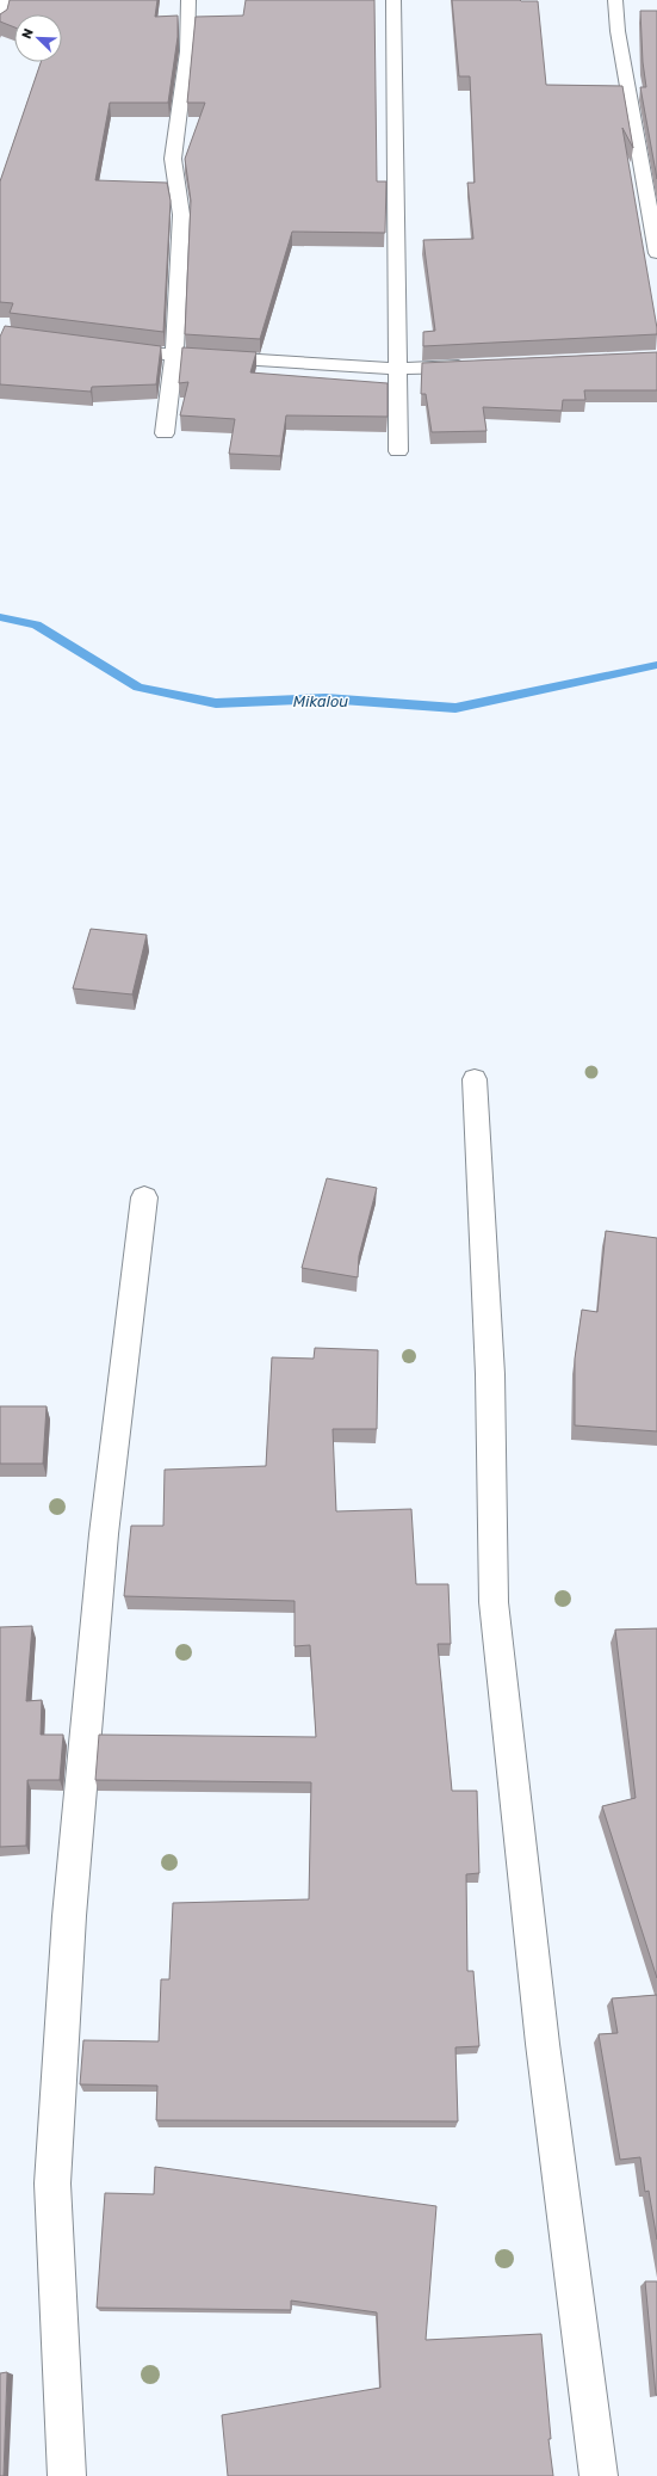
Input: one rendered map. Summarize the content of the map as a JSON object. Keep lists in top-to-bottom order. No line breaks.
{"water":["Mikalou"],"north":"top left"}
